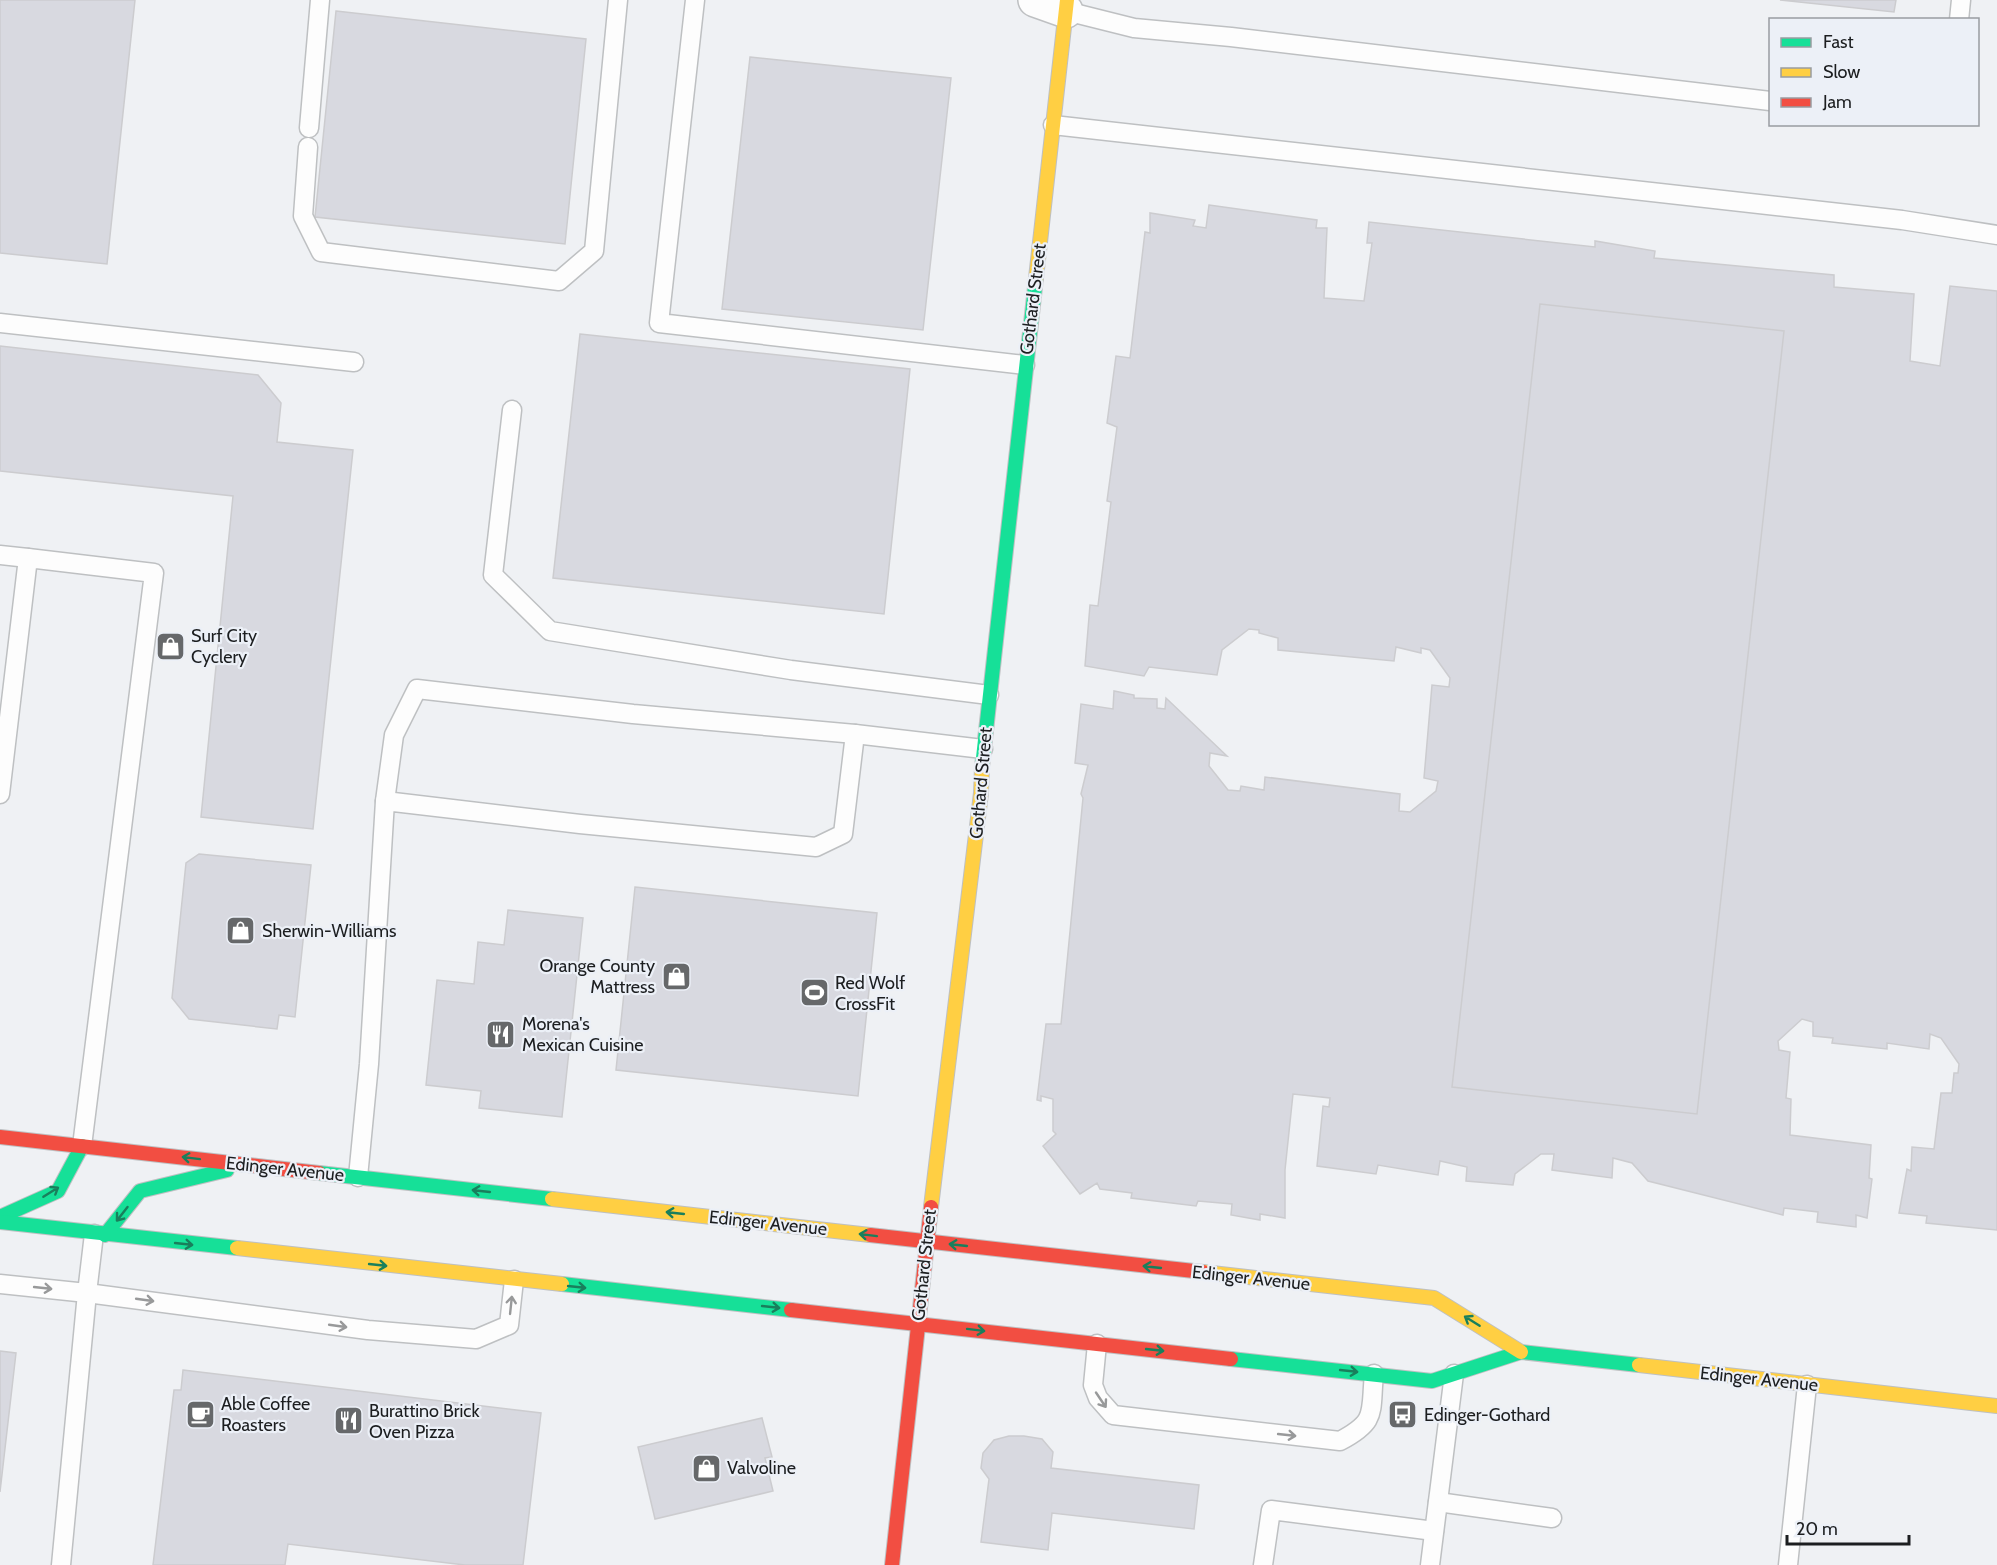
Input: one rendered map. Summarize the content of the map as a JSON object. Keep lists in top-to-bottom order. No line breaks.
{"streets":{"main road":["Gothard Street","Edinger Avenue"]},"crossings":[["Gothard Street","Edinger Avenue"]],"places":{"shop":["Surf City Cyclery","Sherwin-Williams","Orange County Mattress","Valvoline"],"sports":["Red Wolf CrossFit"],"restaurant":["Morena's Mexican Cuisine","Burattino Brick Oven Pizza"],"cafe":["Able Coffee Roasters"],"bus stop":["Edinger-Gothard"]},"legend":["Fast","Slow","Jam"],"scale_bar":"20 m"}
